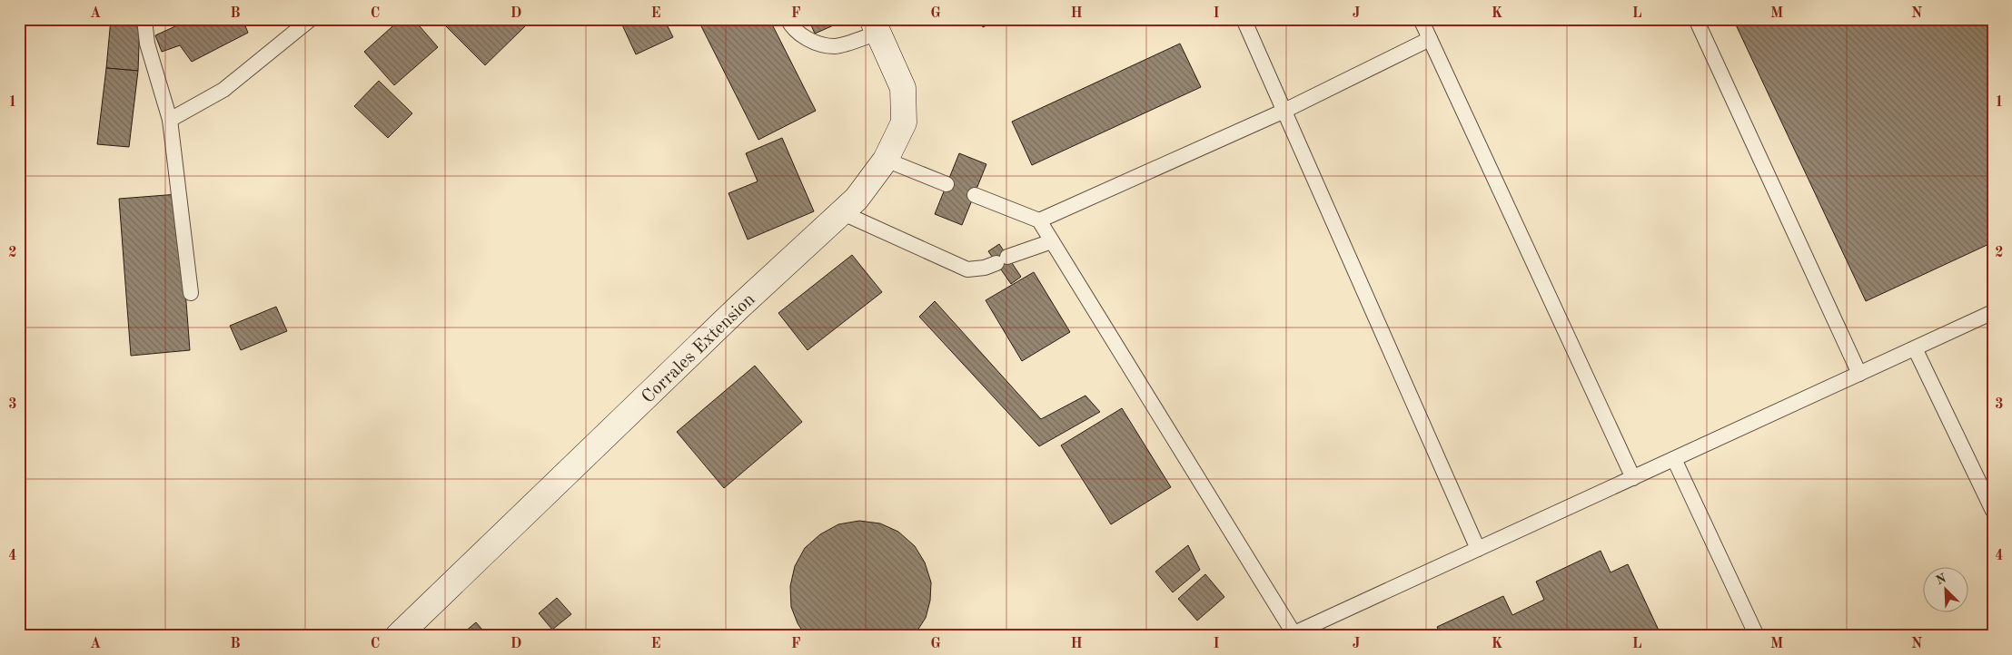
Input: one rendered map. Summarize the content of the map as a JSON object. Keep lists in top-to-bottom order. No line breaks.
{"streets":{"main road":["Corrales Extension"]},"north":"top left","grid":{"columns":["A","B","C","D","E","F","G","H","I","J","K","L","M","N"],"rows":["1","2","3","4"]}}
